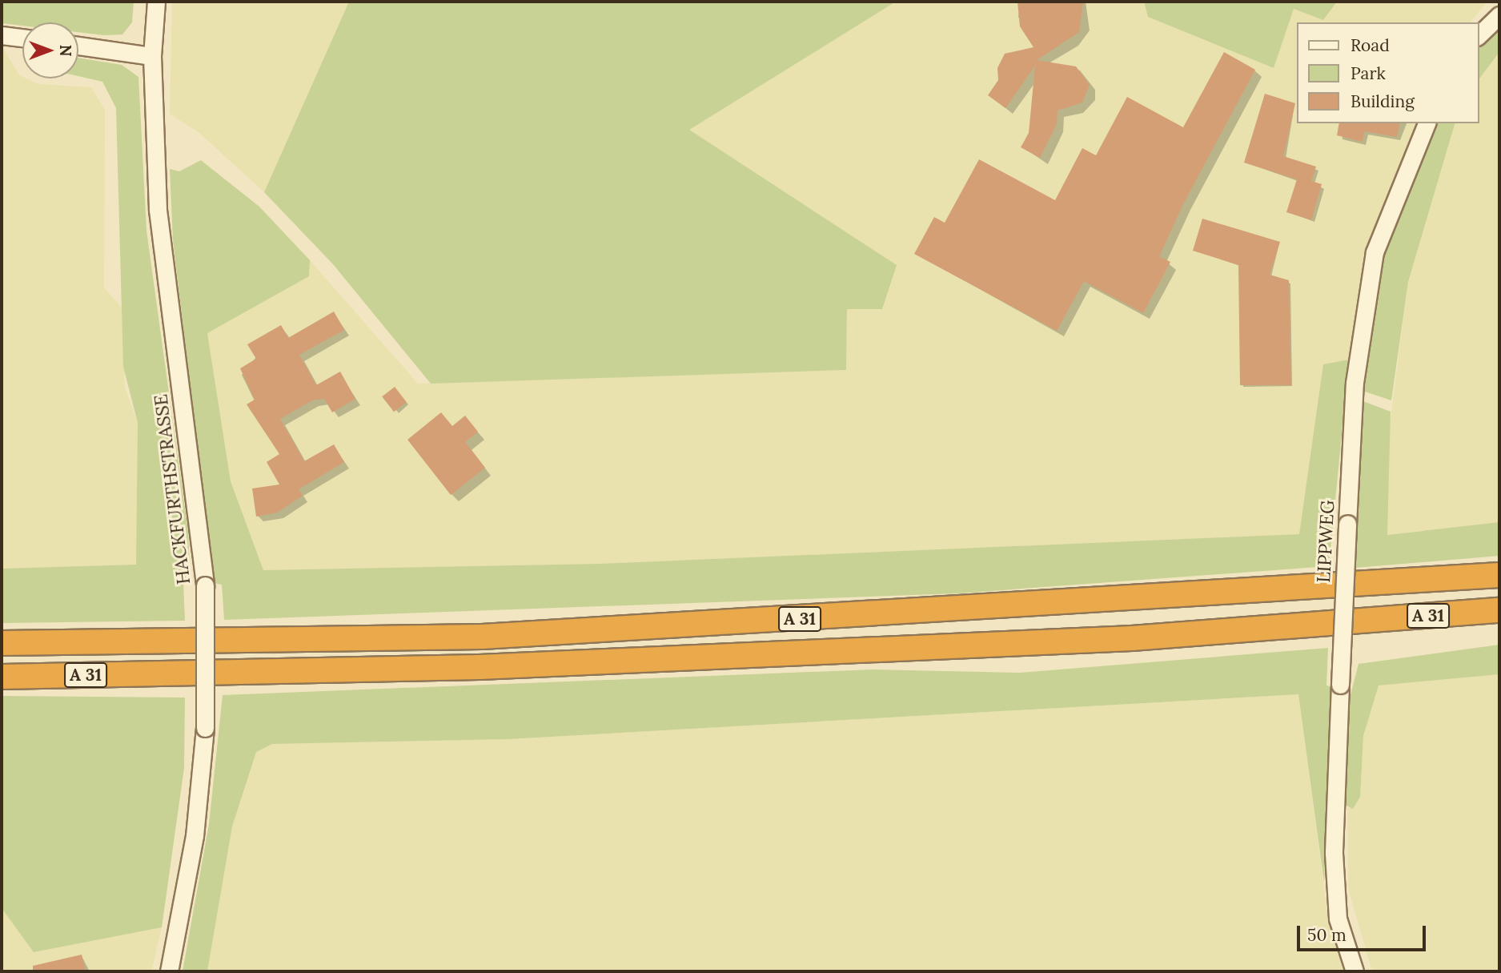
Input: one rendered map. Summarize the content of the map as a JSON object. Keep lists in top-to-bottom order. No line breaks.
{"streets":{"highway":["A 31"],"street":["HACKFURTHSTRASSE","LIPPWEG"]},"legend":["Road","Park","Building"],"scale_bar":"50 m","north":"right"}
